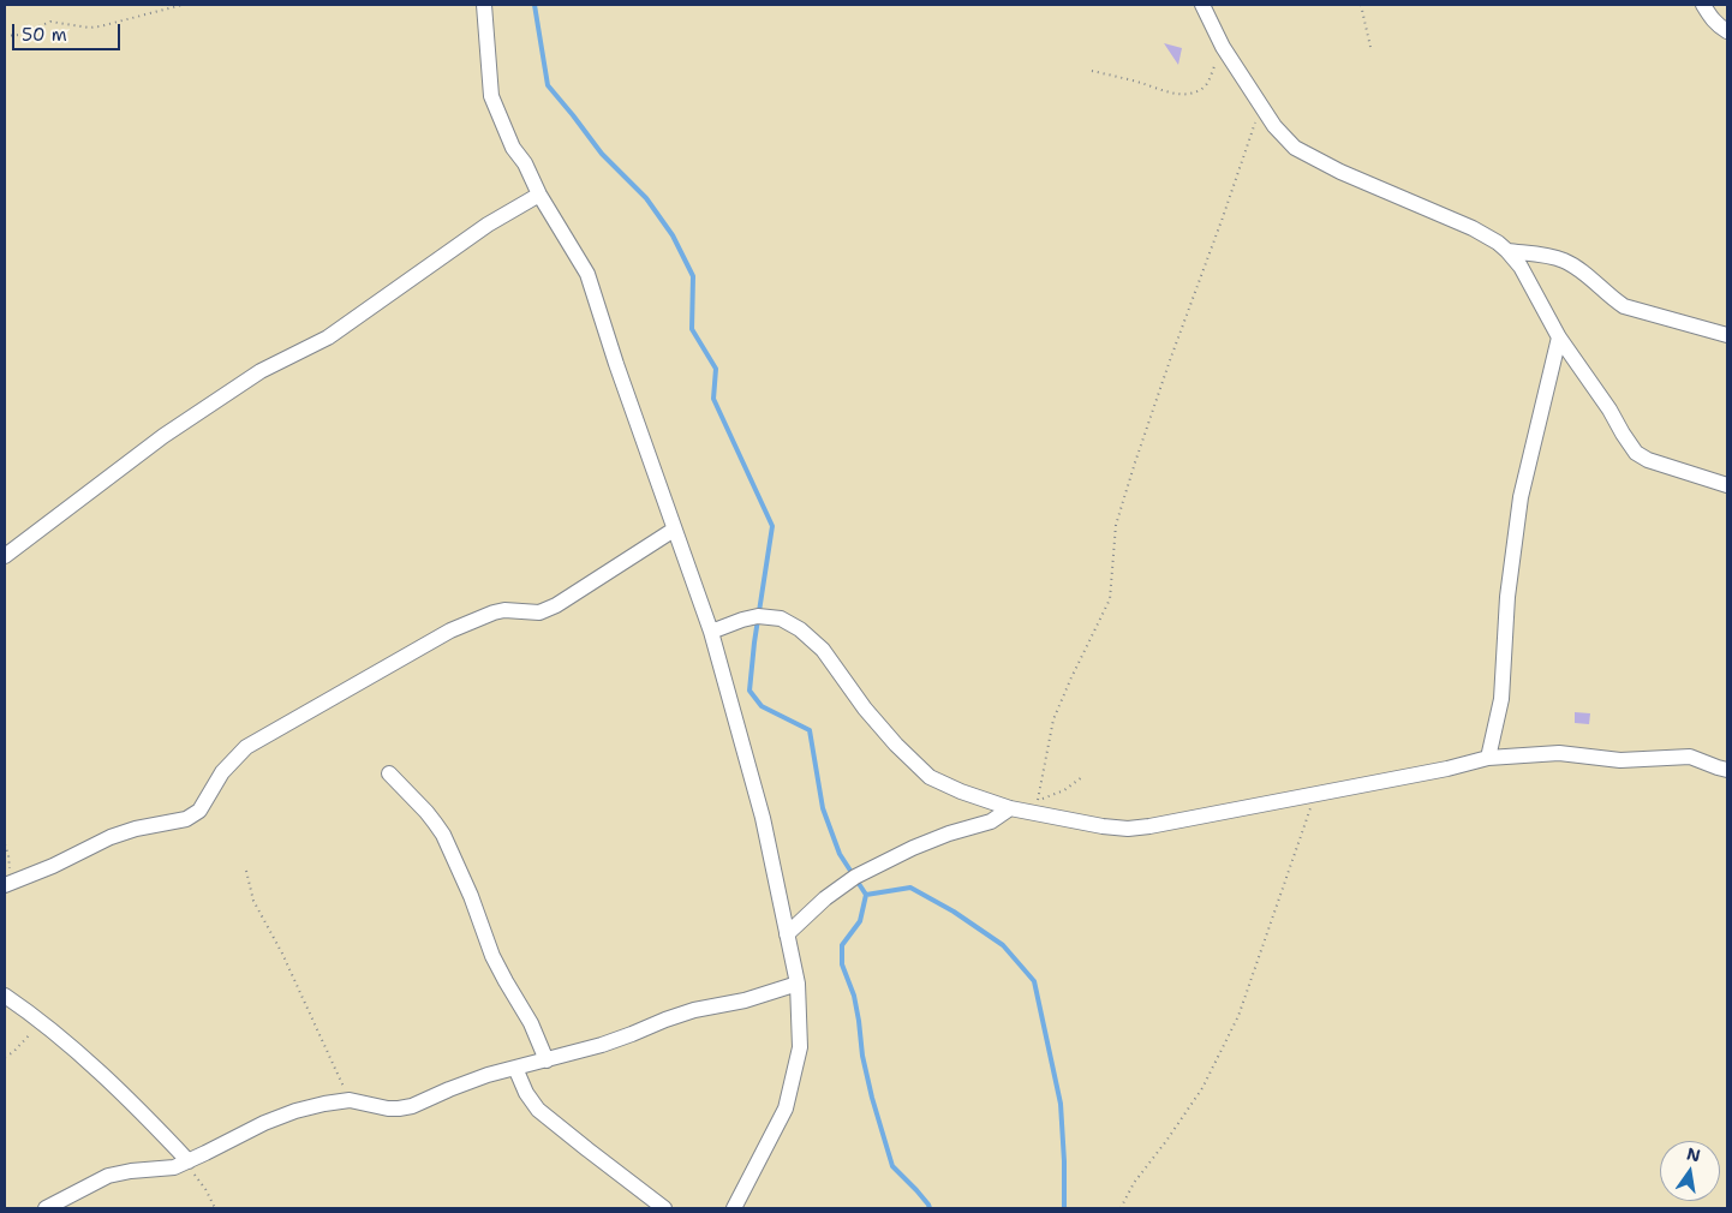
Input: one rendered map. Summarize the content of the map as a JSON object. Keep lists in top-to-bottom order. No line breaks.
{"scale_bar":"50 m","north":"top"}
